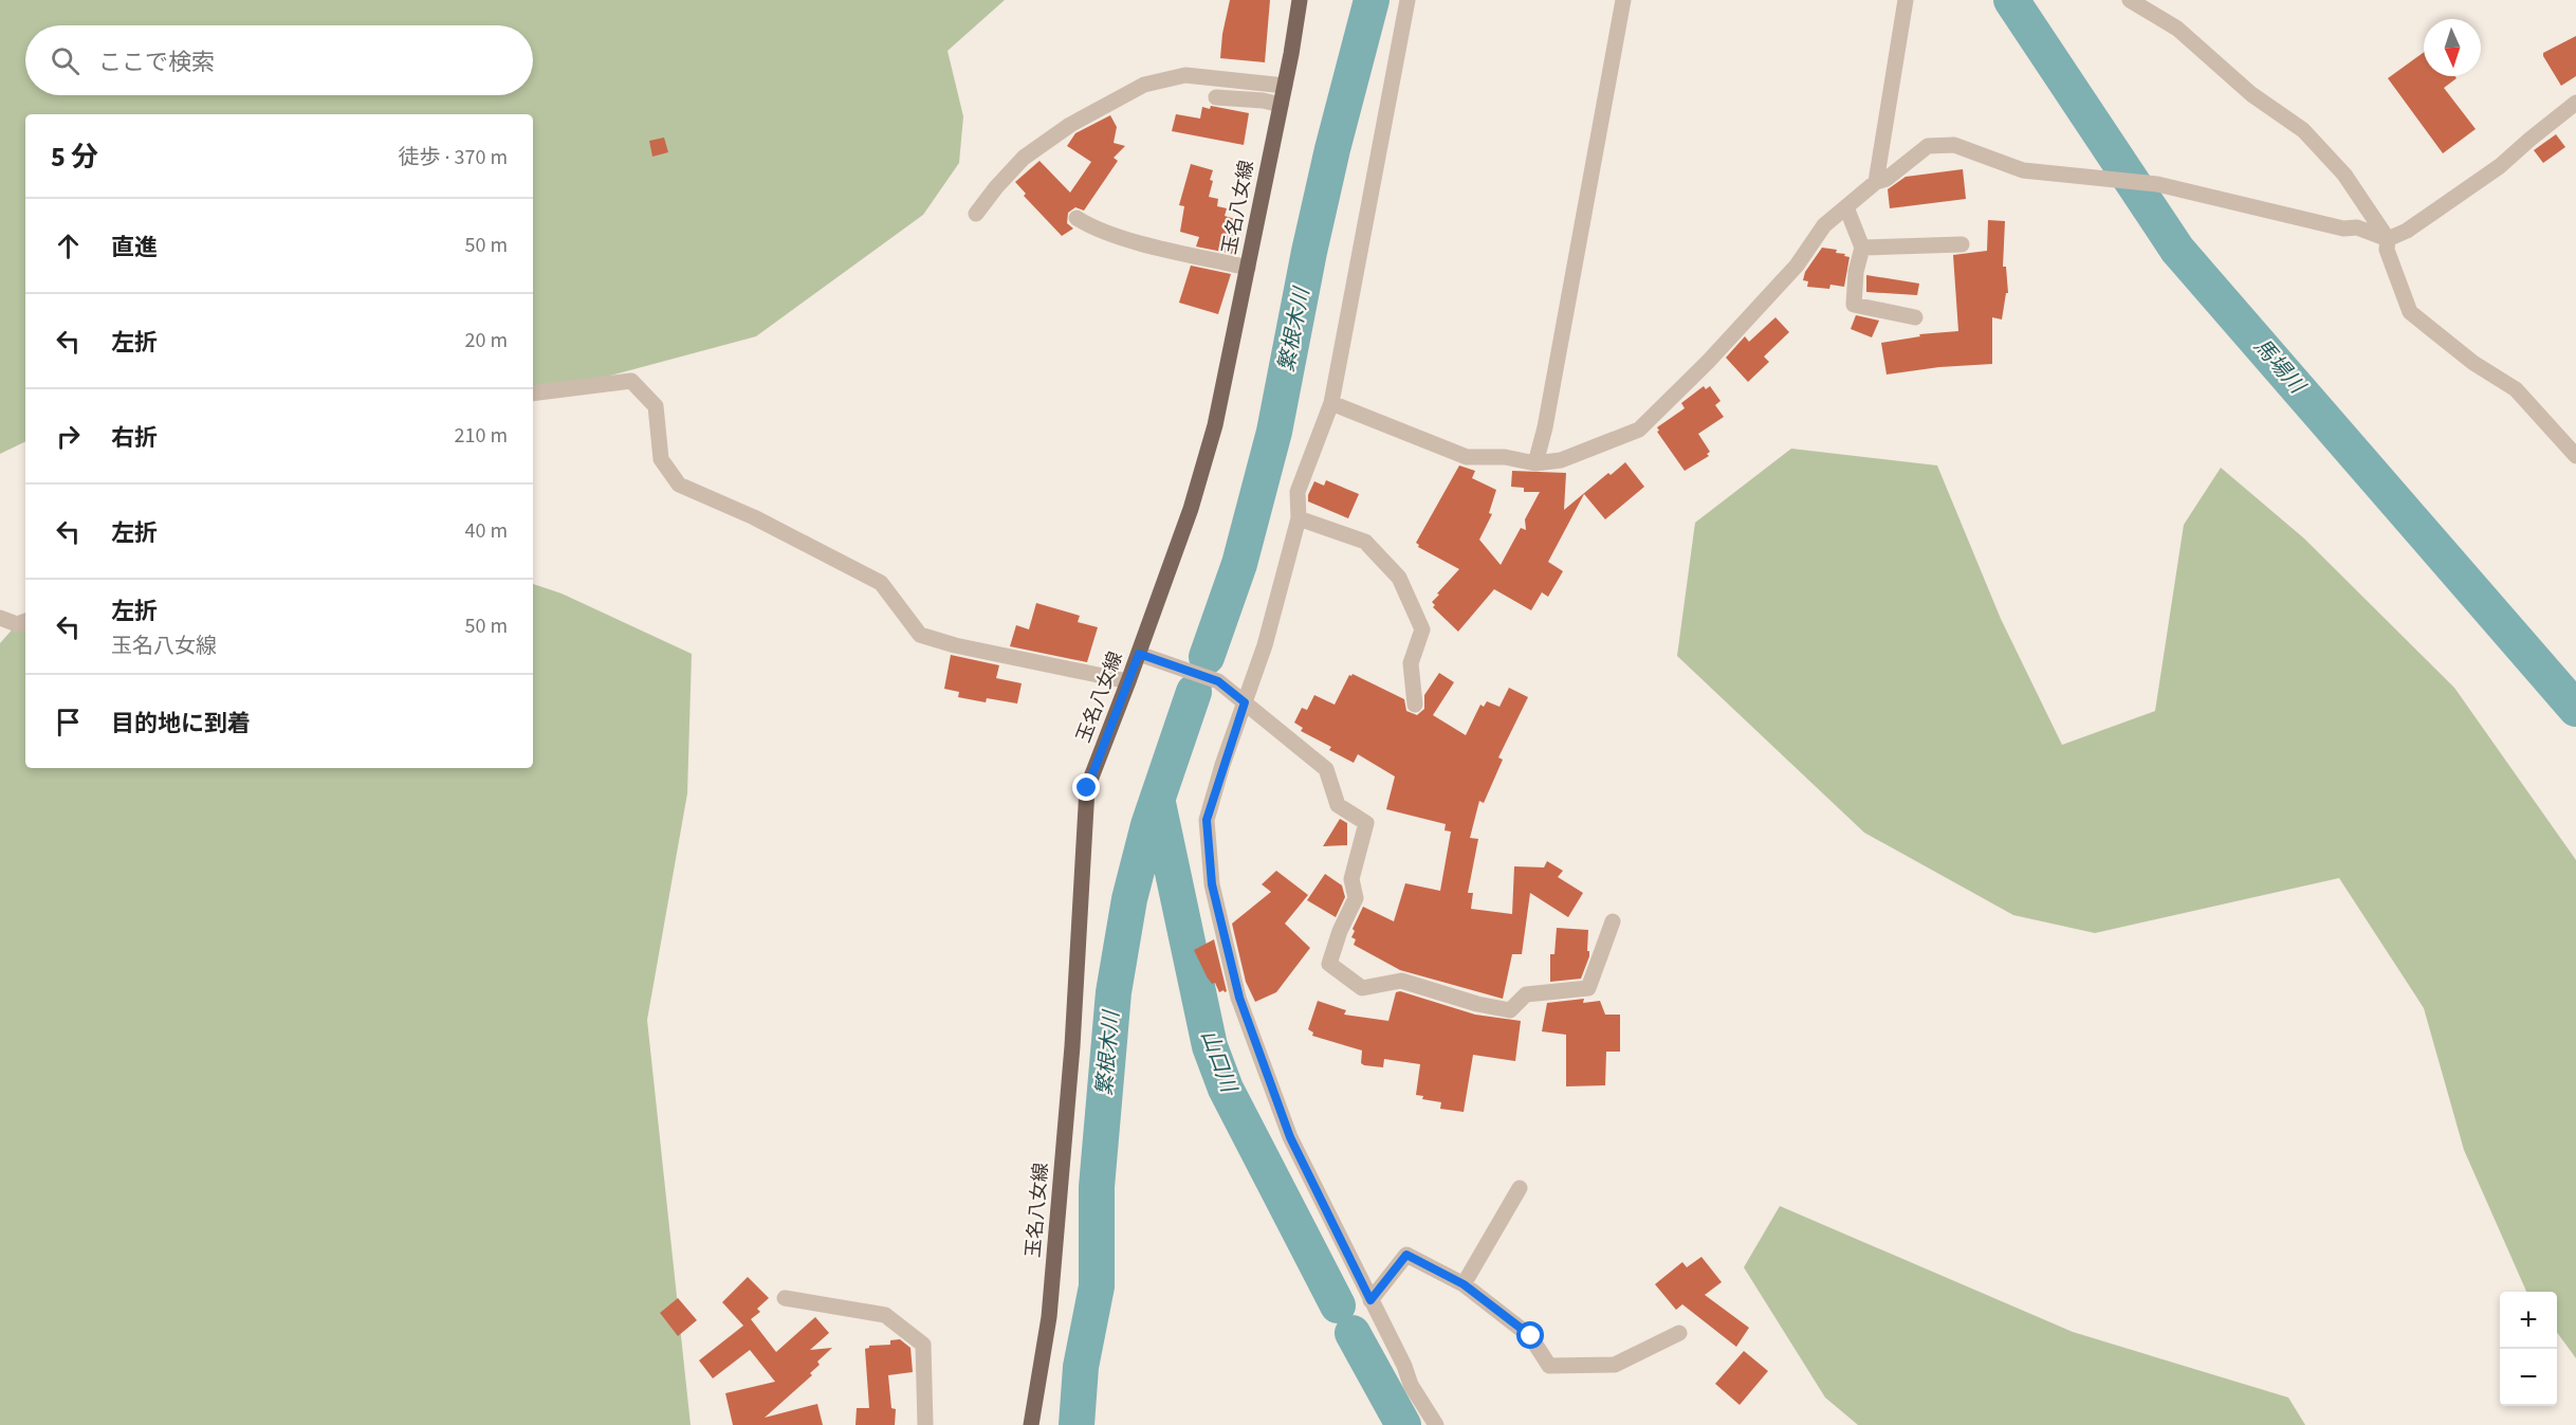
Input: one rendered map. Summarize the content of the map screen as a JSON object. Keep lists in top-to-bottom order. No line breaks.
{"streets":{"main road":["玉名八女線"]},"water":["繁根木川","馬場川","山口川"],"north":"bottom","page":{"search":"ここで検索","heading":["5 分","徒歩 · 370 m"],"list":[["直進","50 m"],["左折","20 m"],["右折","210 m"],["左折","40 m"],["左折","玉名八女線","50 m"],"目的地に到着"],"map_buttons":["+","−"]}}
